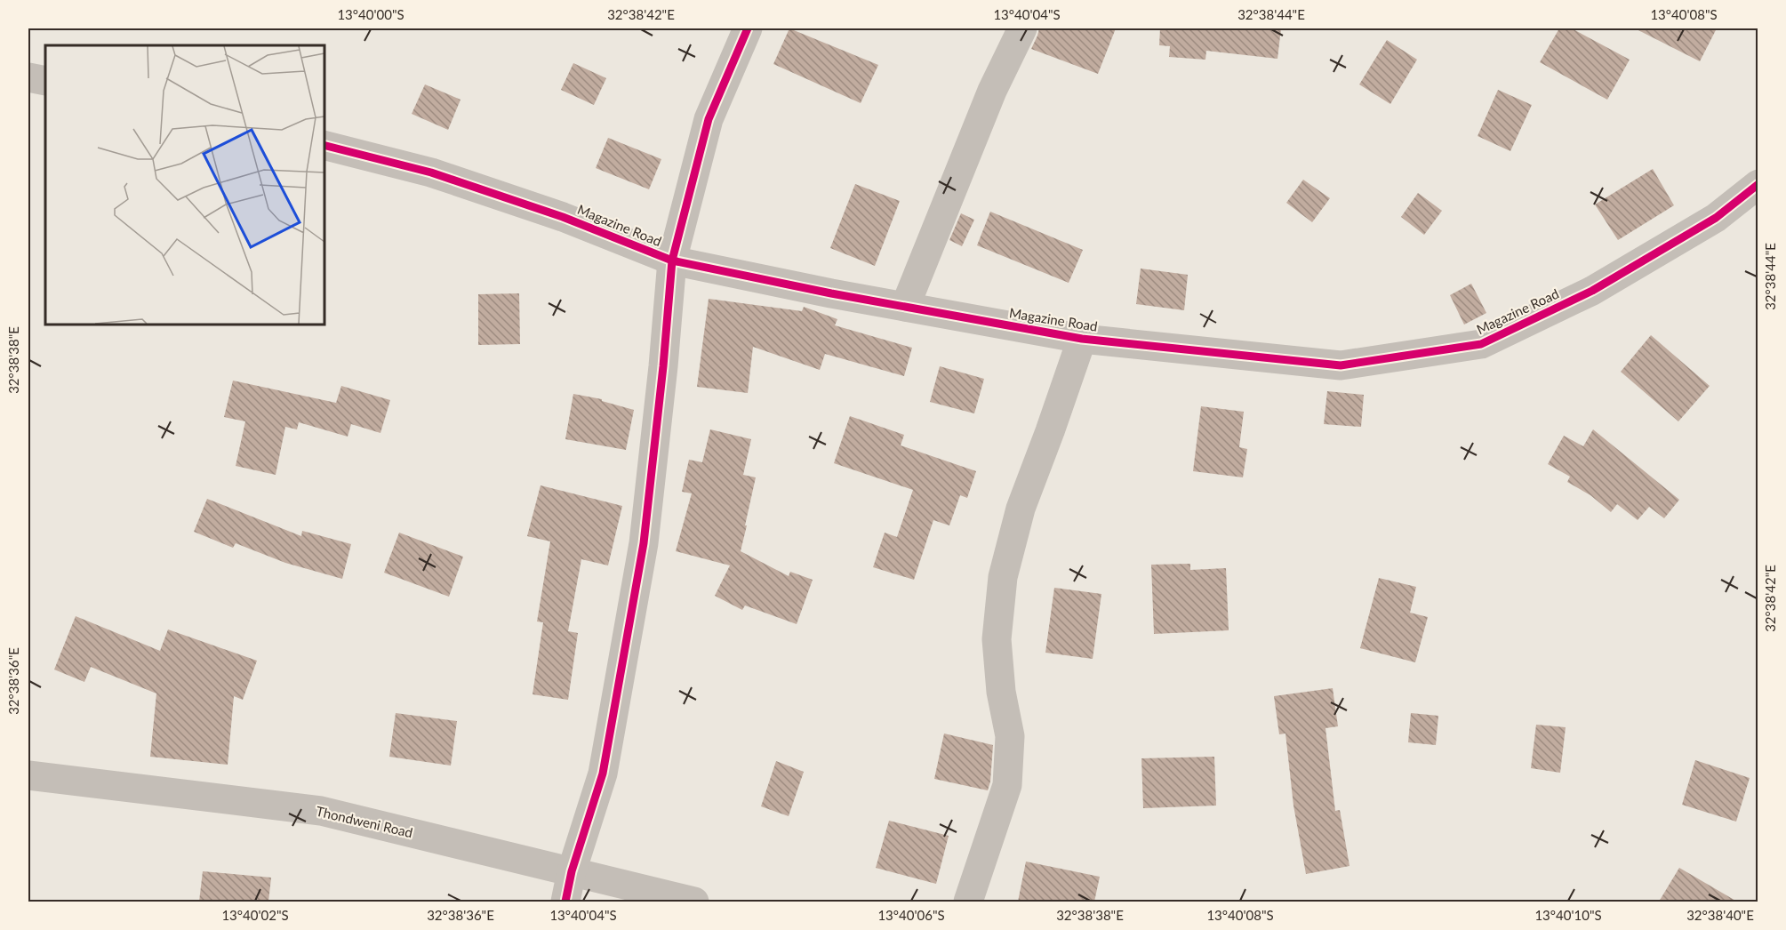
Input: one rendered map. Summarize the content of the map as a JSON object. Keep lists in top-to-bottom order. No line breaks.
{"streets":{"street":["Magazine Road","Thondweni Road"]},"coordinates":["13°40'00\"S","32°38'42\"E","13°40'04\"S","32°38'44\"E","13°40'08\"S","32°38'38\"E","32°38'36\"E","13°40'02\"S","13°40'06\"S","13°40'10\"S","32°38'40\"E"]}
